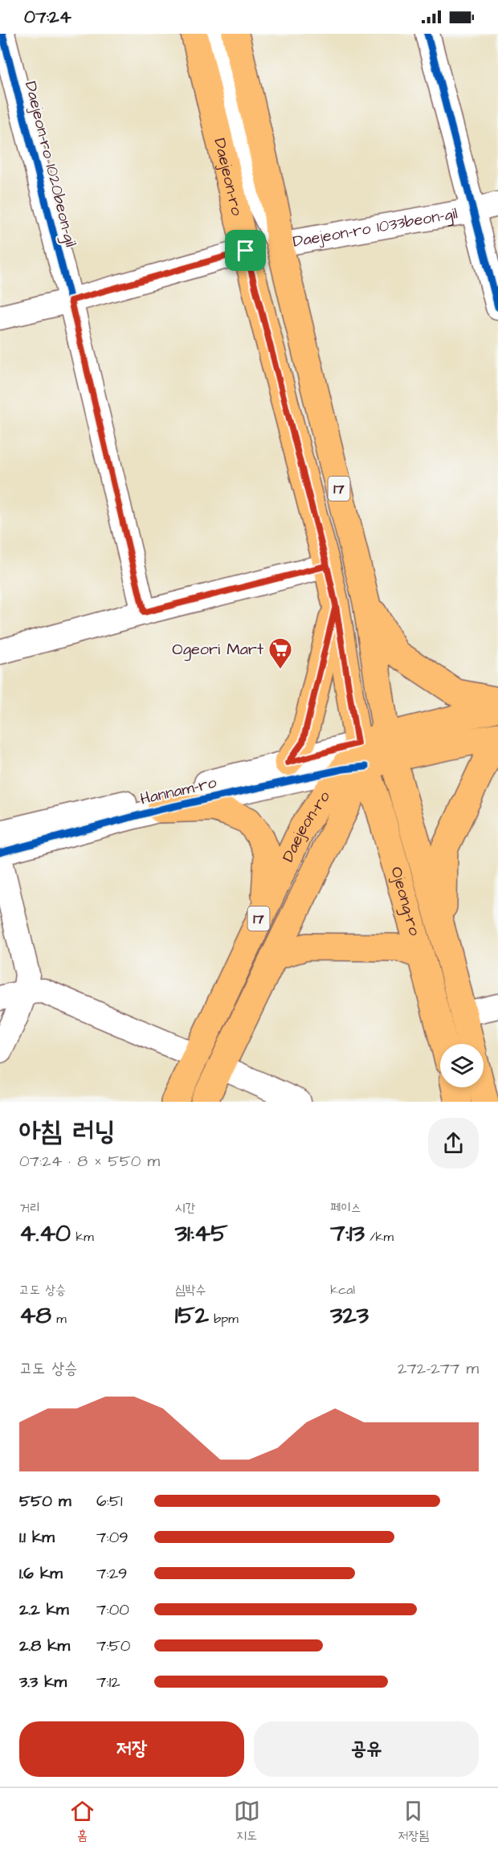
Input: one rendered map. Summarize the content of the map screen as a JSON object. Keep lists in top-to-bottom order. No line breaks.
{"streets":{"main road":["Daejeon-ro","17","Hannam-ro","Ojeong-ro"],"street":["Daejeon-ro 1020beon-gil","Daejeon-ro 1033beon-gil"]},"crossings":[["Daejeon-ro","Hannam-ro"],["Daejeon-ro","Ojeong-ro"],["Daejeon-ro 1033beon-gil","17"],["17","Hannam-ro"],["17","Ojeong-ro"],["Hannam-ro","Ojeong-ro"]],"places":{"supermarket":["Ogeori Mart"]},"page":{"status":"07:24","heading":["아침 러닝","07:24 · 8 × 550 m"],"stats":[["거리","4.40 km"],["시간","31:45"],["페이스","7:13 /km"],["고도 상승","48 m"],["심박수","152 bpm"],["kcal","323"]],"chart":["고도 상승","272–277 m"],"list":[{"name":"550 m","note":"6:51"},{"name":"1.1 km","note":"7:09"},{"name":"1.6 km","note":"7:29"},{"name":"2.2 km","note":"7:00"},{"name":"2.8 km","note":"7:50"},{"name":"3.3 km","note":"7:12"}],"buttons":["저장","공유"],"tabs":["홈","지도","저장됨"]}}
